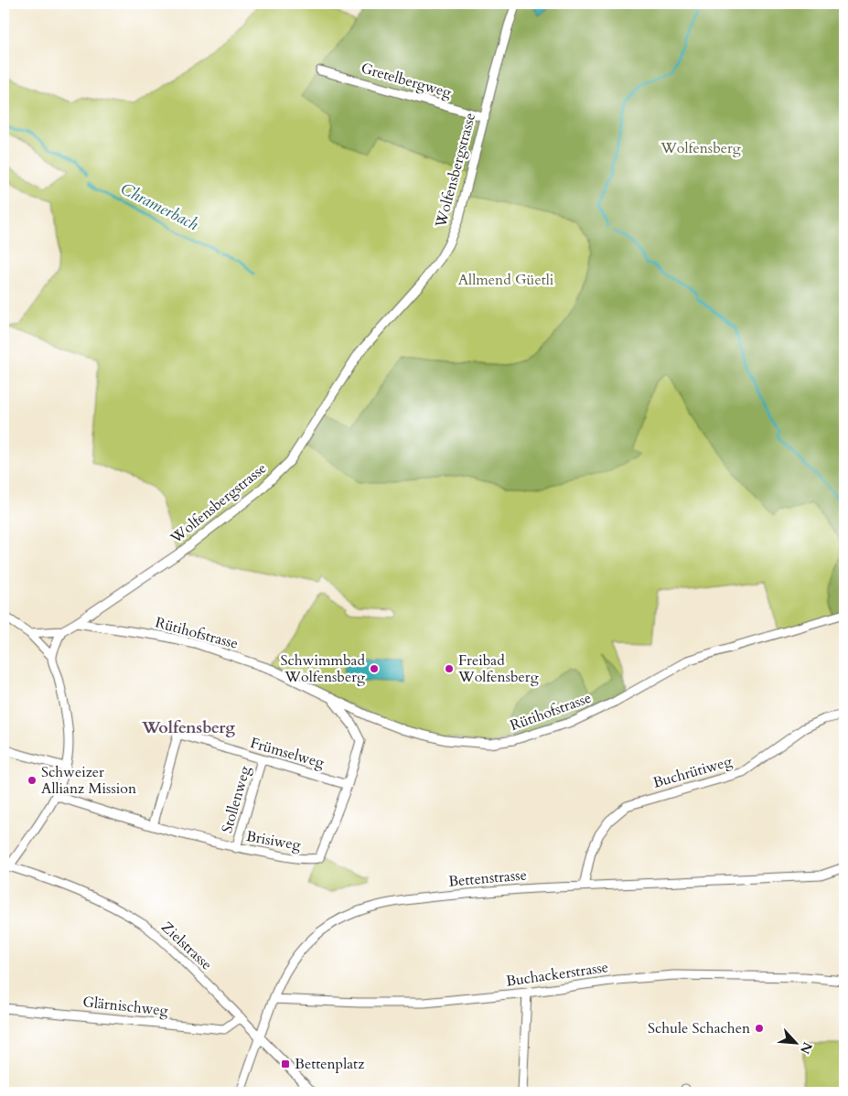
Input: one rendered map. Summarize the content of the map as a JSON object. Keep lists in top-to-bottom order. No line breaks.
{"streets":{"street":["Gretelbergweg","Wolfensbergstrasse","Rütihofstrasse","Frümselweg","Buchrütiweg","Stollenweg","Brisiweg","Bettenstrasse","Zielstrasse","Buchackerstrasse","Glärnischweg"]},"crossings":[["Gretelbergweg","Wolfensbergstrasse"],["Wolfensbergstrasse","Rütihofstrasse"],["Rütihofstrasse","Brisiweg"],["Frümselweg","Stollenweg"],["Frümselweg","Brisiweg"],["Buchrütiweg","Bettenstrasse"],["Stollenweg","Brisiweg"],["Bettenstrasse","Zielstrasse"],["Bettenstrasse","Buchackerstrasse"],["Zielstrasse","Glärnischweg"]],"districts":["Wolfensberg"],"water":["Chramerbach"],"parks":["Wolfensberg","Allmend Güetli"],"places":{"other":["Schwimmbad Wolfensberg","Freibad Wolfensberg","Schweizer Allianz Mission","Schule Schachen"],"transit":["Bettenplatz"]},"north":"bottom right"}
